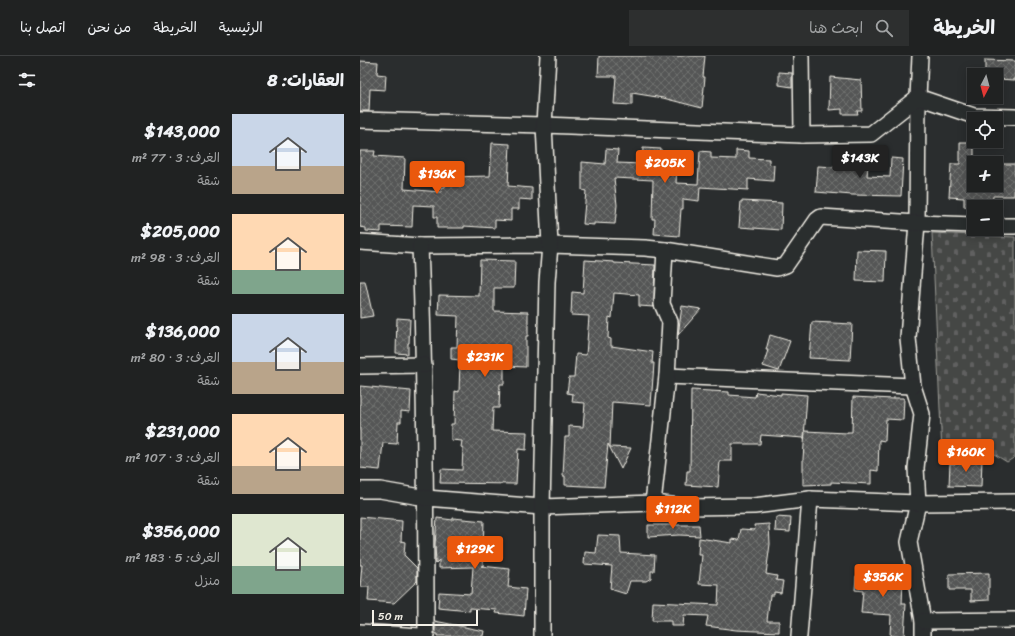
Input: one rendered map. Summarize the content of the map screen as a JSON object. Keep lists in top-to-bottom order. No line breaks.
{"scale_bar":"50 m","north":"bottom","page":{"header":"الخريطة","search":"ابحث هنا","nav":["الرئيسية","الخريطة","من نحن","اتصل بنا"],"heading":"العقارات: 8","map_buttons":["+","−"],"list":[{"name":"$143,000","note":"الغرف: 3 · 77 m² · شقة"},{"name":"$205,000","note":"الغرف: 3 · 98 m² · شقة"},{"name":"$136,000","note":"الغرف: 3 · 80 m² · شقة"},{"name":"$231,000","note":"الغرف: 3 · 107 m² · شقة"},{"name":"$356,000","note":"الغرف: 5 · 183 m² · منزل"}],"price":["$143K","$205K","$136K","$231K","$160K","$112K","$129K","$356K"],"scale":"50 m"}}
